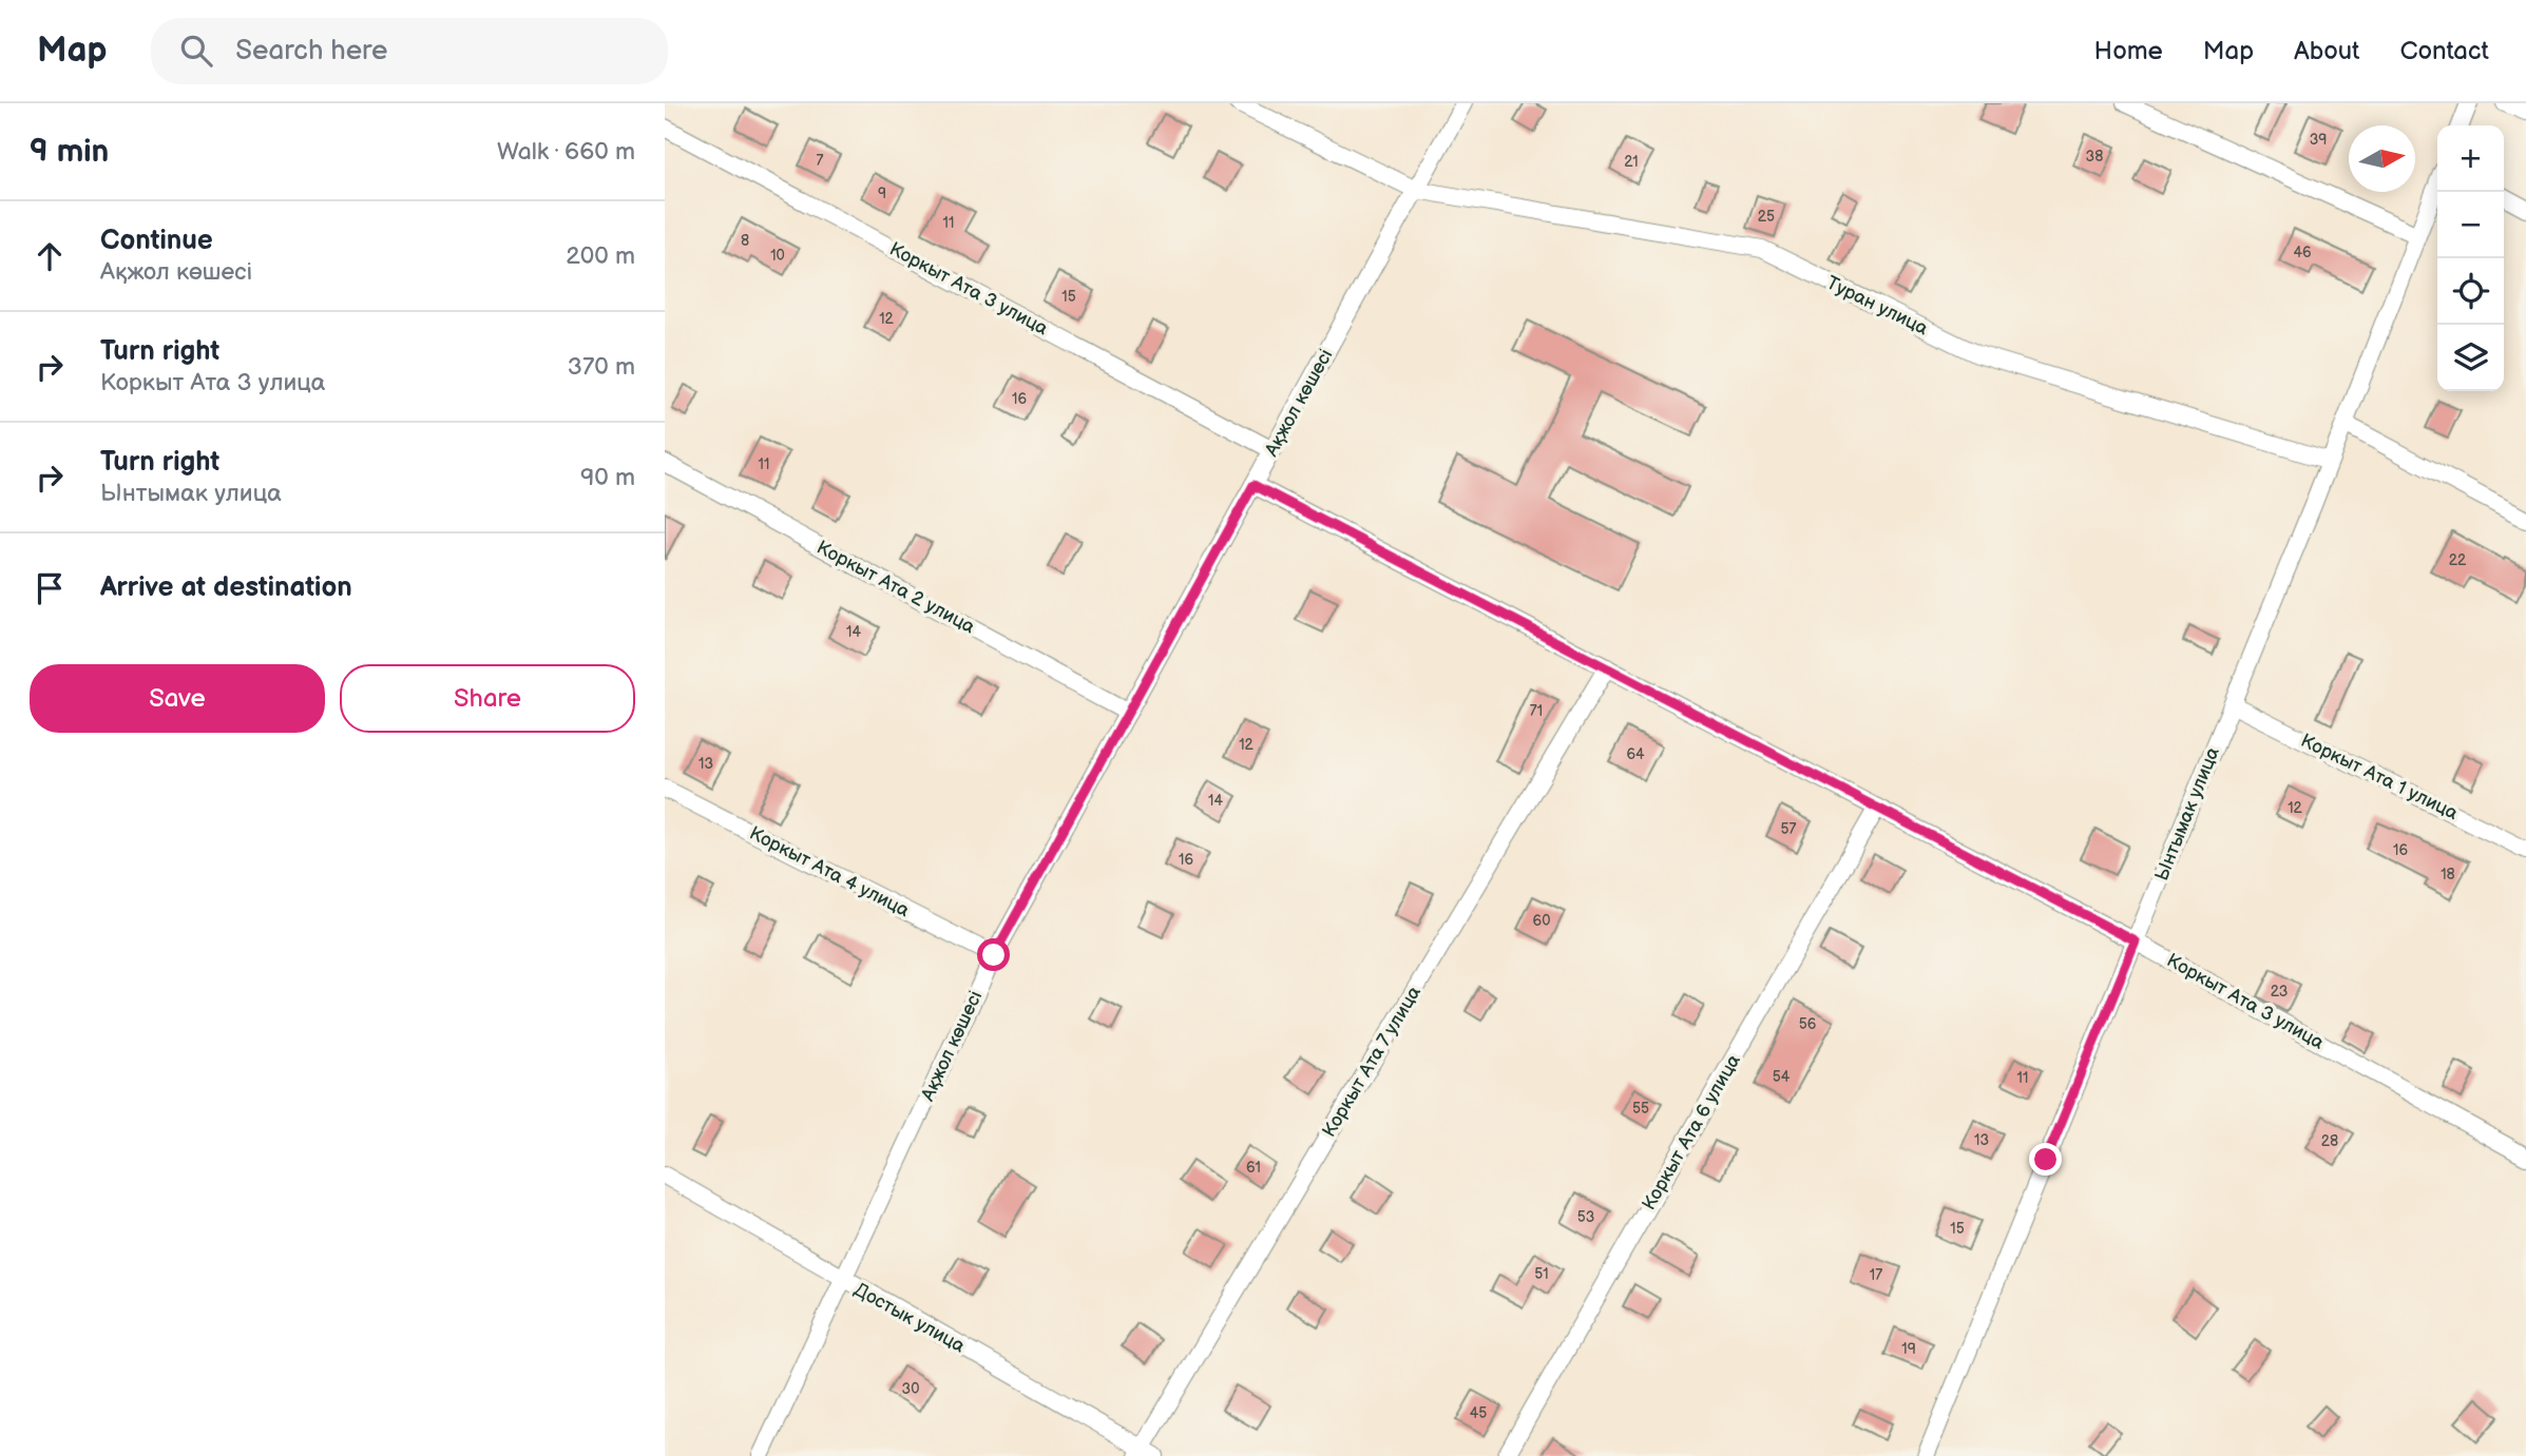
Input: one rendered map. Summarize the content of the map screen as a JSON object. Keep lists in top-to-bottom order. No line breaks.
{"streets":{"street":["Коркыт Ата 3 улица","Туран улица","Ақжол көшесі","Коркыт Ата 2 улица","Коркыт Ата 1 улица","Ынтымак улица","Коркыт Ата 4 улица","Коркыт Ата 7 улица","Коркыт Ата 6 улица","Достык улица"]},"crossings":[["Коркыт Ата 3 улица","Ақжол көшесі"],["Коркыт Ата 3 улица","Ынтымак улица"],["Коркыт Ата 3 улица","Коркыт Ата 7 улица"],["Коркыт Ата 3 улица","Коркыт Ата 6 улица"],["Туран улица","Ақжол көшесі"],["Туран улица","Ынтымак улица"],["Ақжол көшесі","Коркыт Ата 2 улица"],["Ақжол көшесі","Коркыт Ата 4 улица"],["Ақжол көшесі","Достык улица"],["Коркыт Ата 1 улица","Ынтымак улица"],["Коркыт Ата 7 улица","Достык улица"]],"house_numbers":["39","38","7","21","9","25","11","8","46","10","15","12","16","11","22","14","71","12","64","13","14","12","57","16","16","18","60","23","56","54","11","55","13","28","61","53","15","51","17","19","30","45"],"north":"right","page":{"header":"Map","search":"Search here","nav":["Home","Map","About","Contact"],"heading":["9 min","Walk · 660 m"],"map_buttons":["+","−"],"list":[["Continue","Ақжол көшесі","200 m"],["Turn right","Коркыт Ата 3 улица","370 m"],["Turn right","Ынтымак улица","90 m"],"Arrive at destination"],"buttons":["Save","Share"]}}
